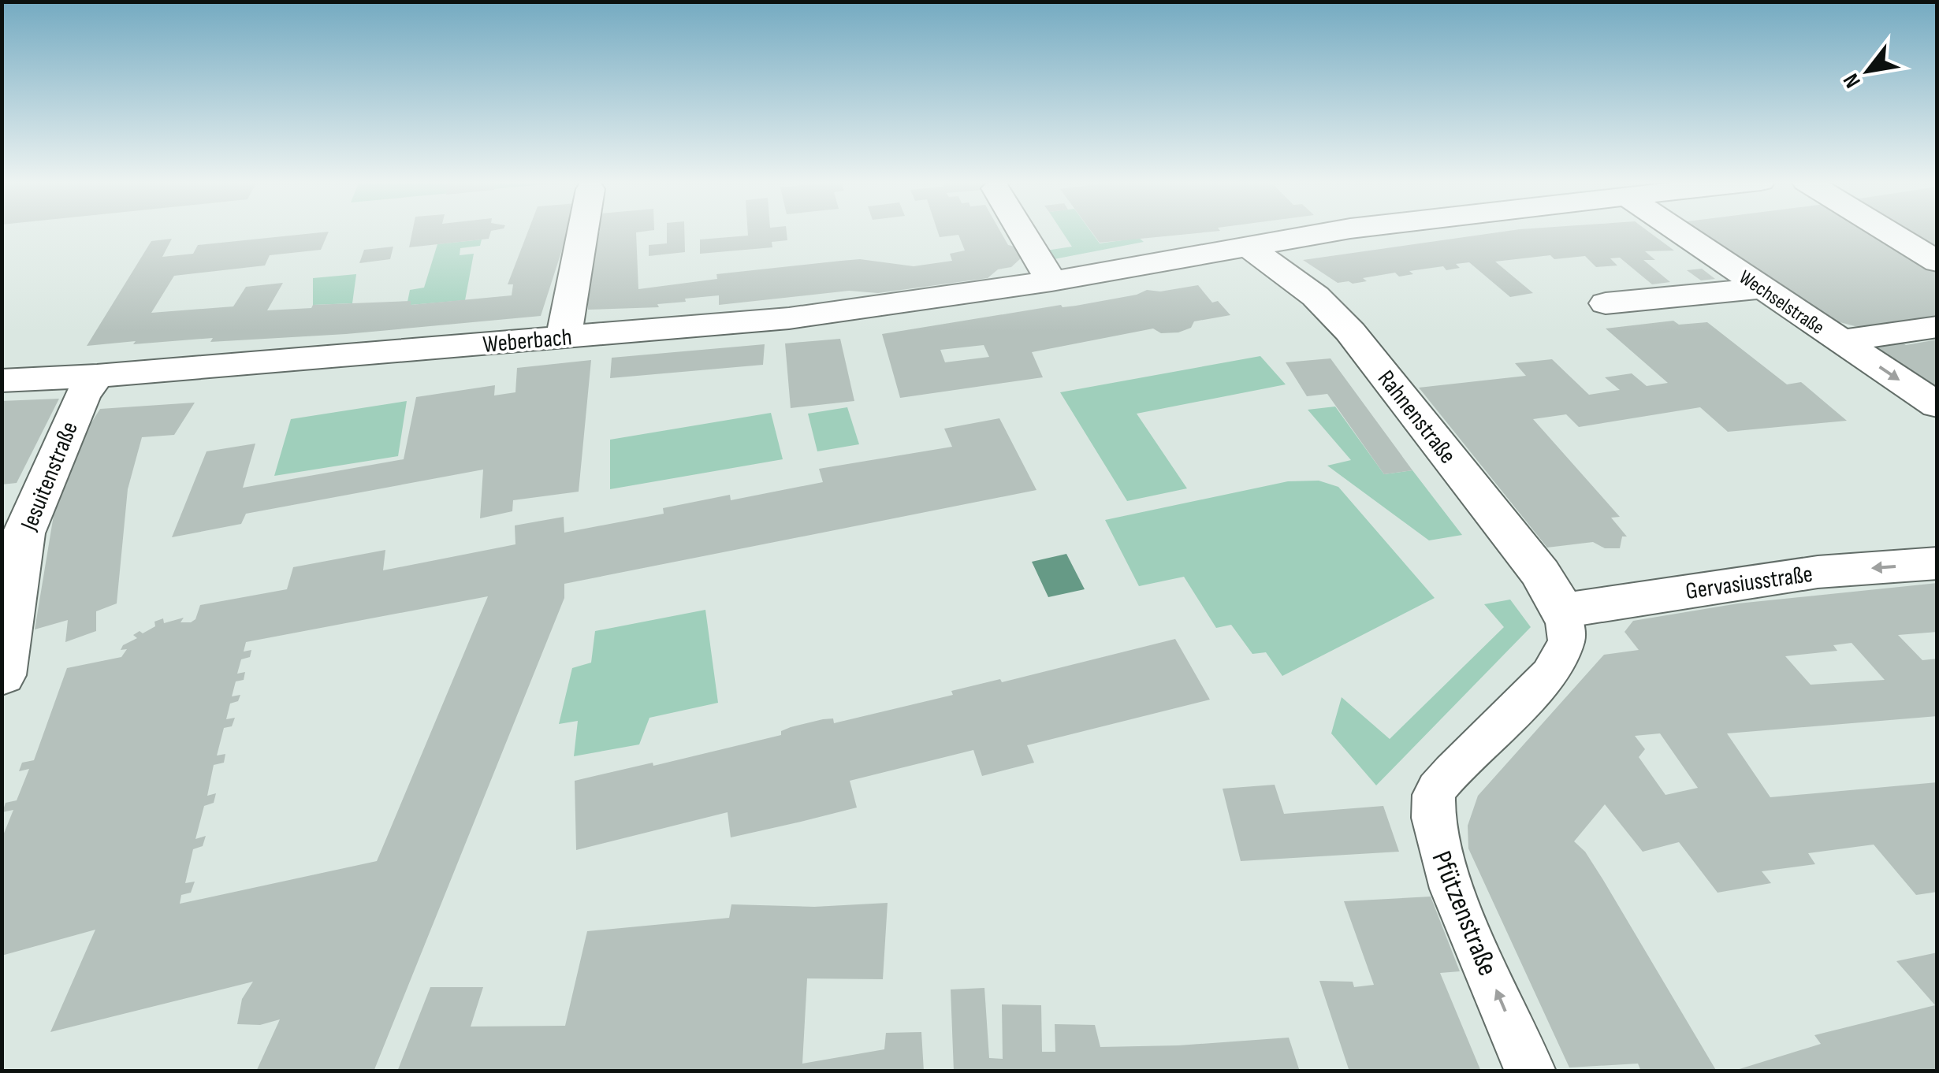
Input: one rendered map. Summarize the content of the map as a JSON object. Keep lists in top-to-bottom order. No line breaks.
{"streets":{"street":["Wechselstraße","Weberbach","Rahnenstraße","Jesuitenstraße","Gervasiusstraße","Pfützenstraße"]},"crossings":[["Weberbach","Rahnenstraße"],["Weberbach","Jesuitenstraße"],["Rahnenstraße","Gervasiusstraße"],["Rahnenstraße","Pfützenstraße"],["Gervasiusstraße","Pfützenstraße"]],"one_way":["Pfützenstraße"],"north":"bottom left"}
